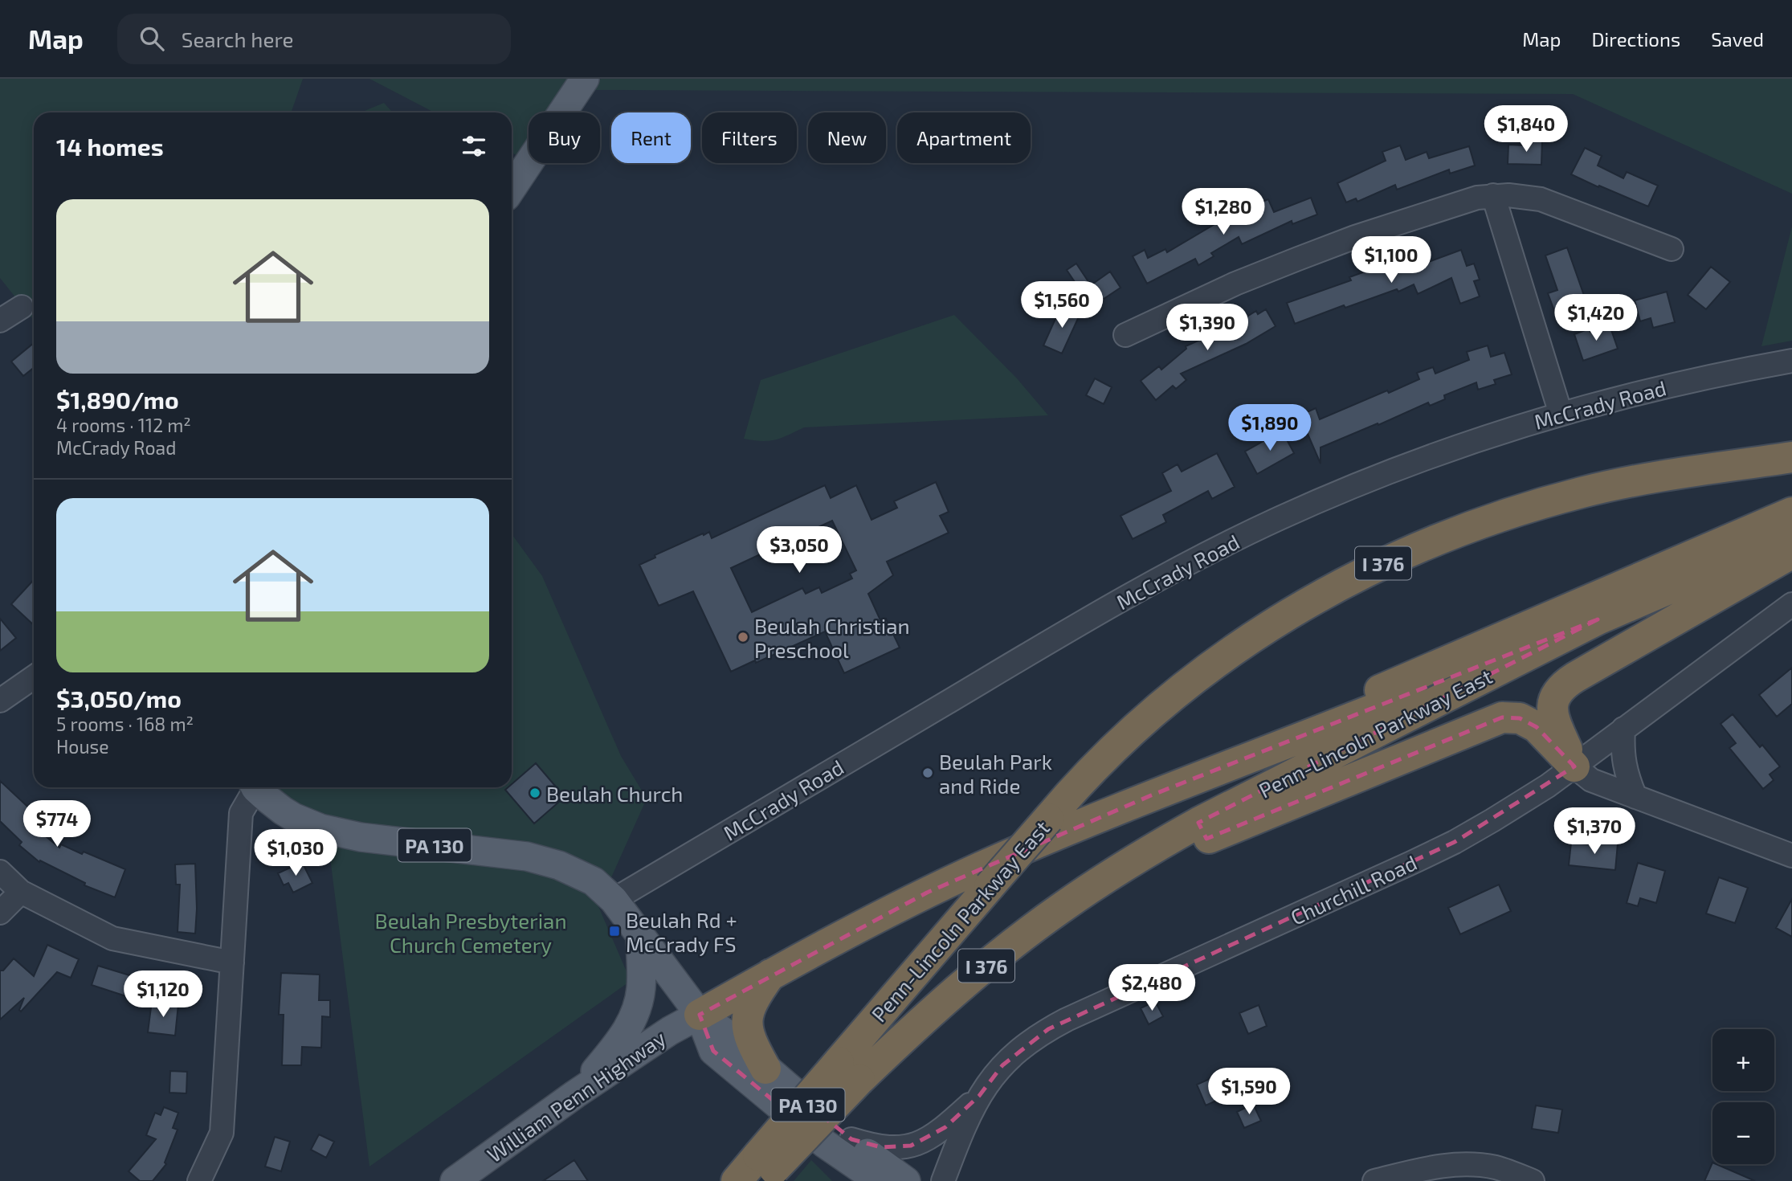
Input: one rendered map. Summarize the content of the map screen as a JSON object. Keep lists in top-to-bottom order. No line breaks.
{"streets":{"highway":["I 376","Penn-Lincoln Parkway East"],"main road":["PA 130","William Penn Highway"],"street":["McCrady Road","Churchill Road"]},"crossings":[["McCrady Road","PA 130"],["PA 130","William Penn Highway"]],"parks":["Beulah Presbyterian Church Cemetery"],"places":{"other":["Beulah Christian Preschool","Beulah Park and Ride","Beulah Church"],"transit":["Beulah Rd + McCrady FS"]},"page":{"header":"Map","search":"Search here","nav":["Map","Directions","Saved"],"price":["$1,840","$1,280","$1,100","$1,560","$1,420","$1,390","$1,890","$3,050","$774","$1,370","$1,030","$2,480","$1,120","$1,590"],"chip":["Buy","Rent","Filters","New","Apartment"],"heading":"14 homes","list":[{"name":"$1,890/mo","note":"4 rooms · 112 m² · McCrady Road"},{"name":"$3,050/mo","note":"5 rooms · 168 m² · House"}],"map_buttons":["+","−"]}}
